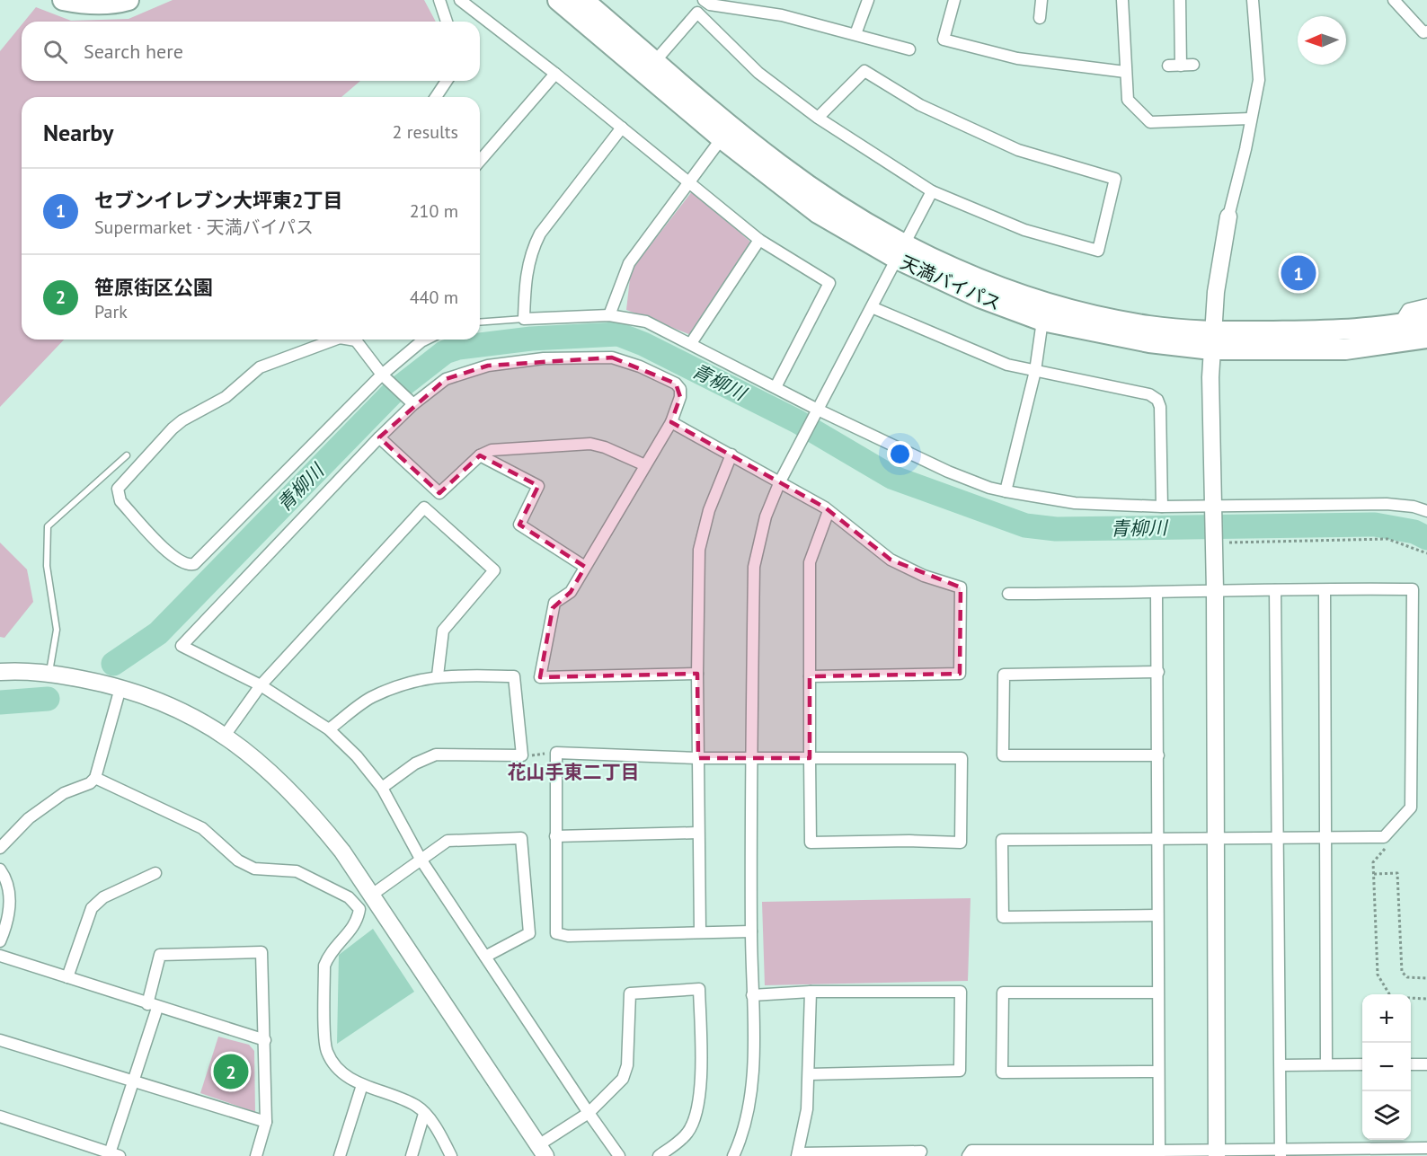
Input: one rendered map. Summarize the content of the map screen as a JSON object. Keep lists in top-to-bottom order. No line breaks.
{"streets":{"highway":["天満バイパス"]},"districts":["花山手東二丁目"],"water":["青柳川"],"north":"left","page":{"search":"Search here","heading":["Nearby","2 results"],"list":[{"mark":"1","name":"セブンイレブン大坪東2丁目","note":"Supermarket · 天満バイパス","value":"210 m"},{"mark":"2","name":"笹原街区公園","note":"Park","value":"440 m"}],"pins":["1","2"],"map_buttons":["+","−"]}}
